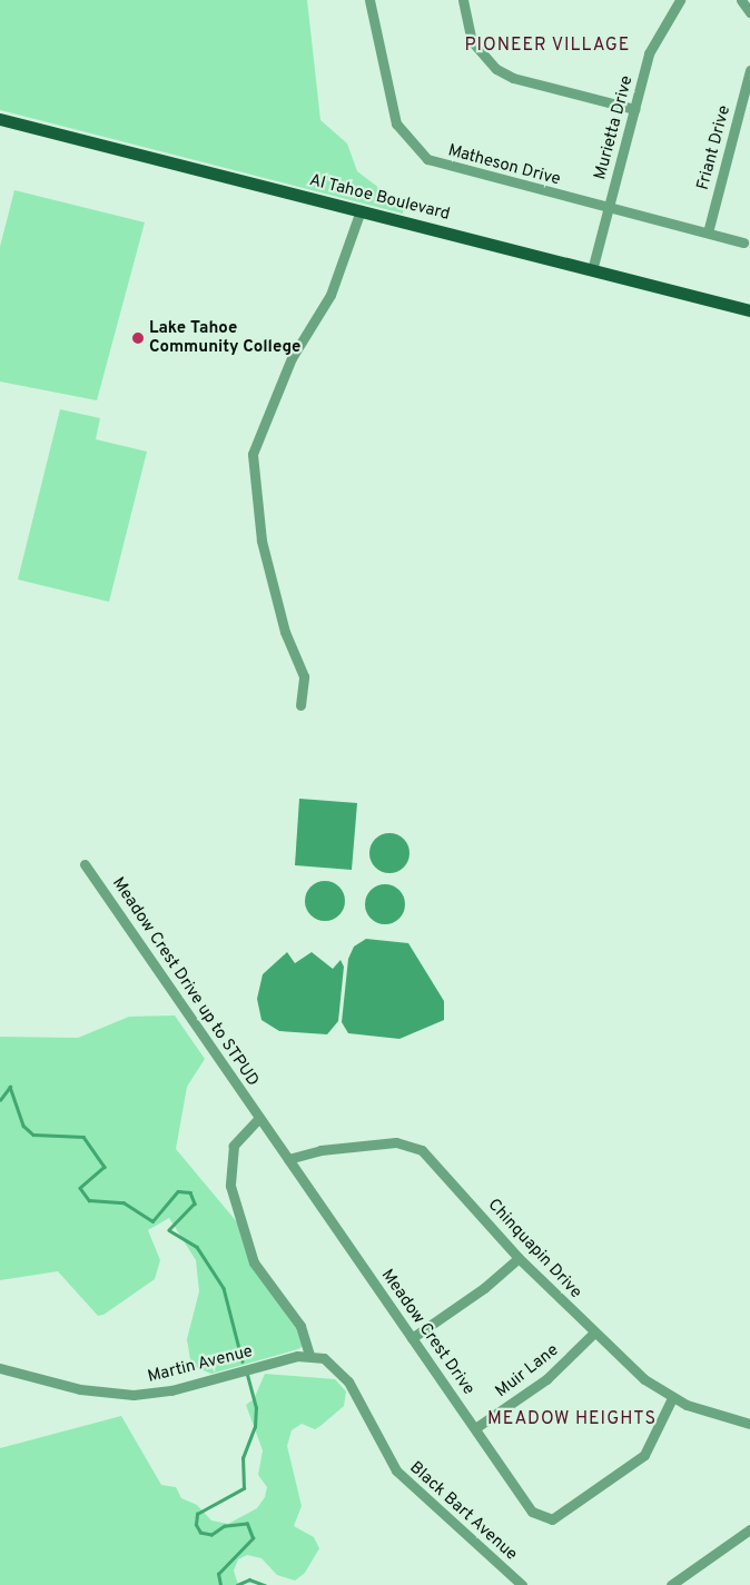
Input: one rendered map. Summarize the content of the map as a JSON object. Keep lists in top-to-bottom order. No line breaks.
{"streets":{"main road":["Al Tahoe Boulevard"],"street":["Murietta Drive","Friant Drive","Matheson Drive","Meadow Crest Drive up to STPUD","Chinquapin Drive","Meadow Crest Drive","Martin Avenue","Muir Lane","Black Bart Avenue"]},"crossings":[["Murietta Drive","Matheson Drive"],["Murietta Drive","Al Tahoe Boulevard"],["Friant Drive","Matheson Drive"],["Meadow Crest Drive up to STPUD","Meadow Crest Drive"],["Chinquapin Drive","Meadow Crest Drive"],["Chinquapin Drive","Muir Lane"],["Meadow Crest Drive","Muir Lane"],["Martin Avenue","Black Bart Avenue"]],"districts":["PIONEER VILLAGE","MEADOW HEIGHTS"],"places":["Lake Tahoe Community College"]}
